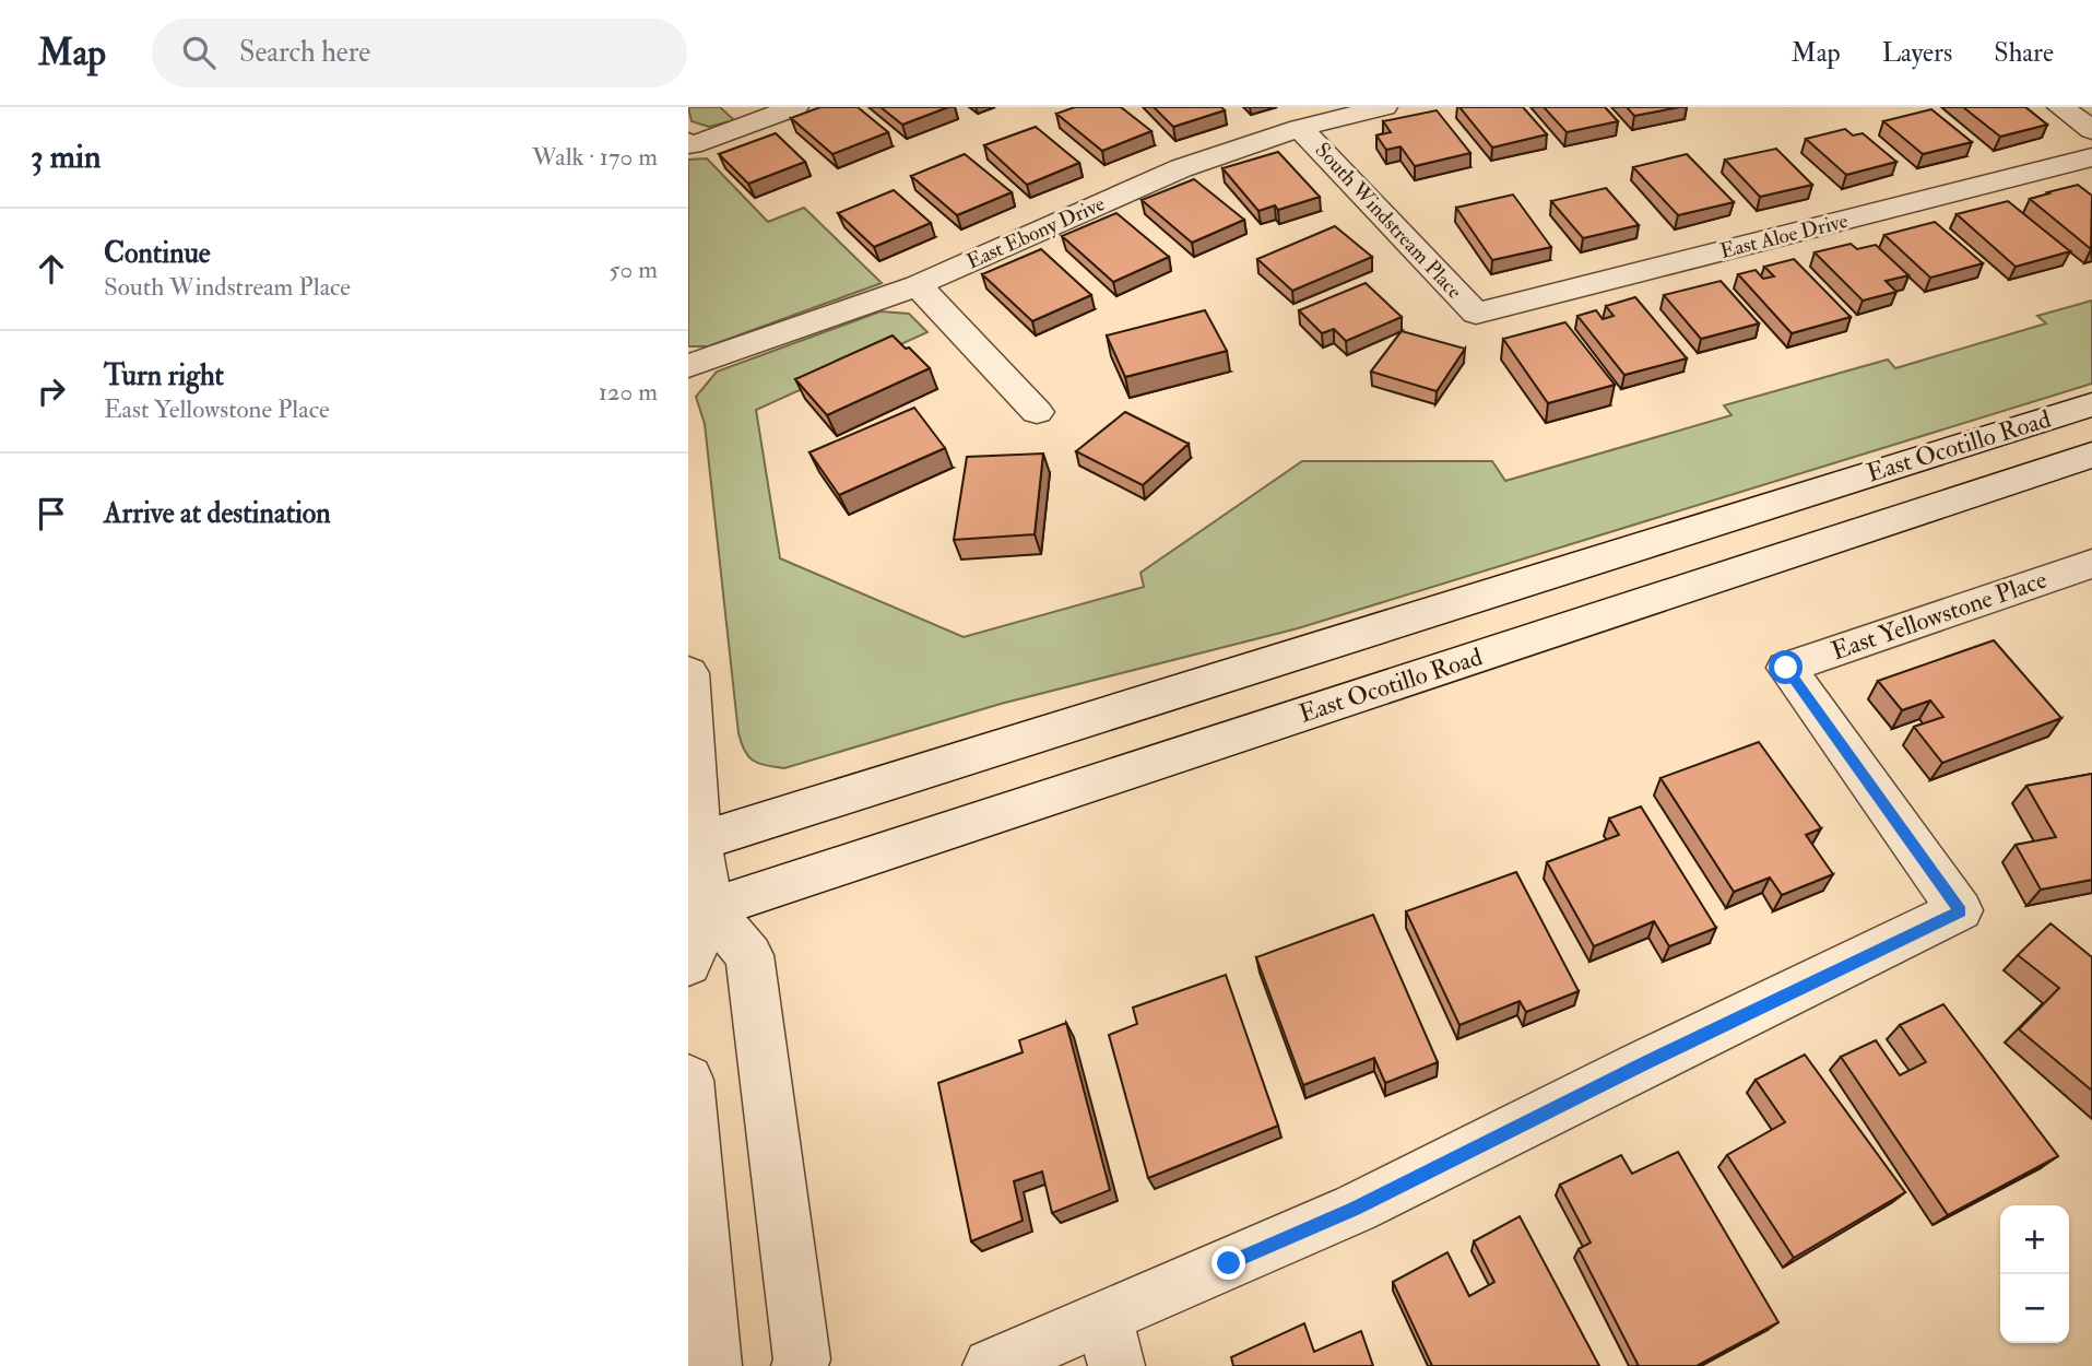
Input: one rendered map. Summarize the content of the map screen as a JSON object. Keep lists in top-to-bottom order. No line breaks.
{"streets":{"street":["South Windstream Place","East Ebony Drive","East Aloe Drive","East Ocotillo Road","East Yellowstone Place"]},"crossings":[["South Windstream Place","East Ebony Drive"],["South Windstream Place","East Aloe Drive"]],"page":{"header":"Map","search":"Search here","nav":["Map","Layers","Share"],"heading":["3 min","Walk · 170 m"],"list":[["Continue","South Windstream Place","50 m"],["Turn right","East Yellowstone Place","120 m"],"Arrive at destination"],"map_buttons":["+","−"]}}
